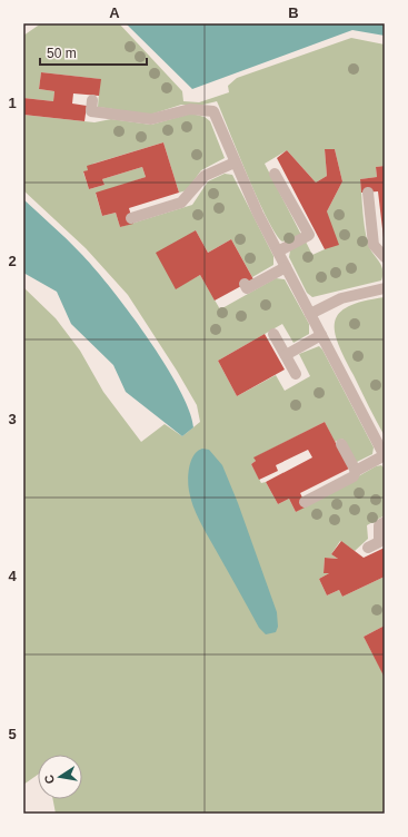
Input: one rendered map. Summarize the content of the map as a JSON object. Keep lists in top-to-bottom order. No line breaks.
{"scale_bar":"50 m","north":"left","grid":{"columns":["A","B"],"rows":["1","2","3","4","5"]}}
